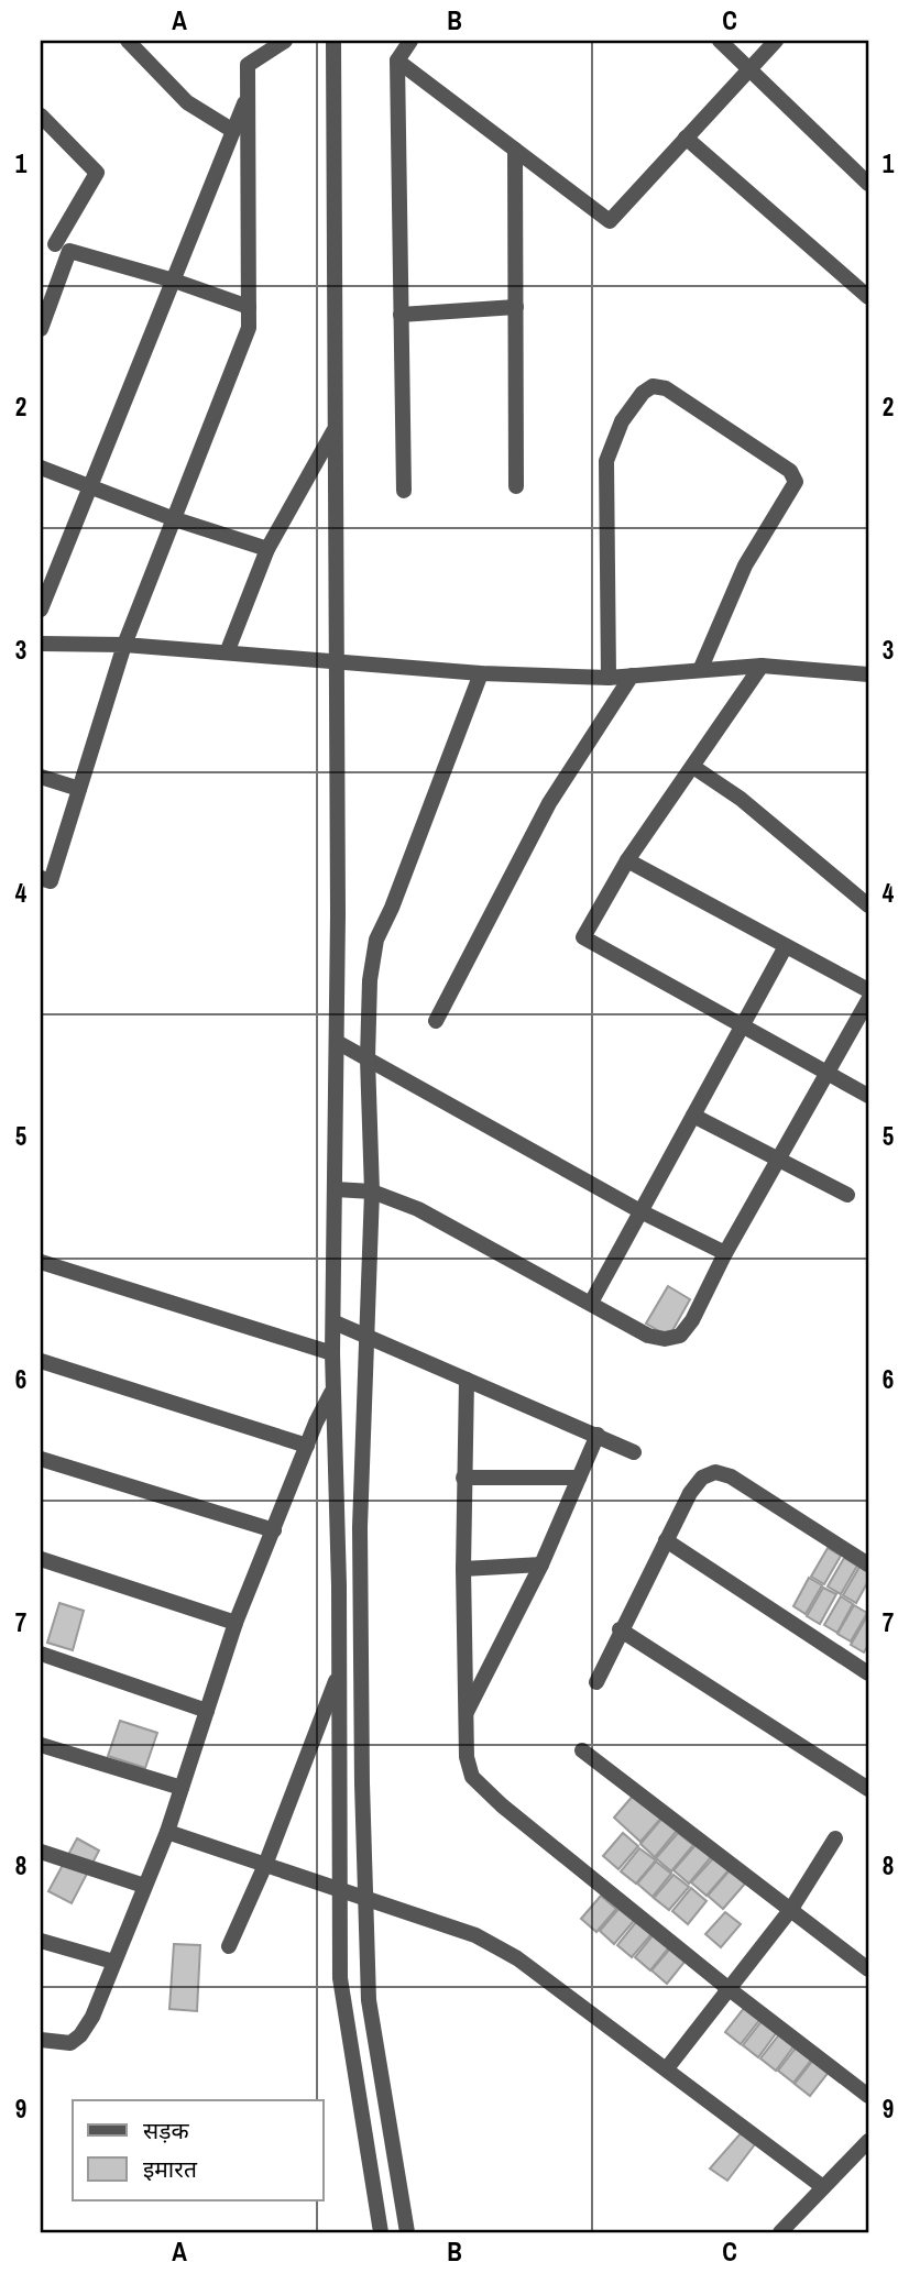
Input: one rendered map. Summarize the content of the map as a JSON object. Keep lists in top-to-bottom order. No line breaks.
{"legend":["सड़क","इमारत"],"grid":{"columns":["A","B","C"],"rows":["1","2","3","4","5","6","7","8","9"]}}
